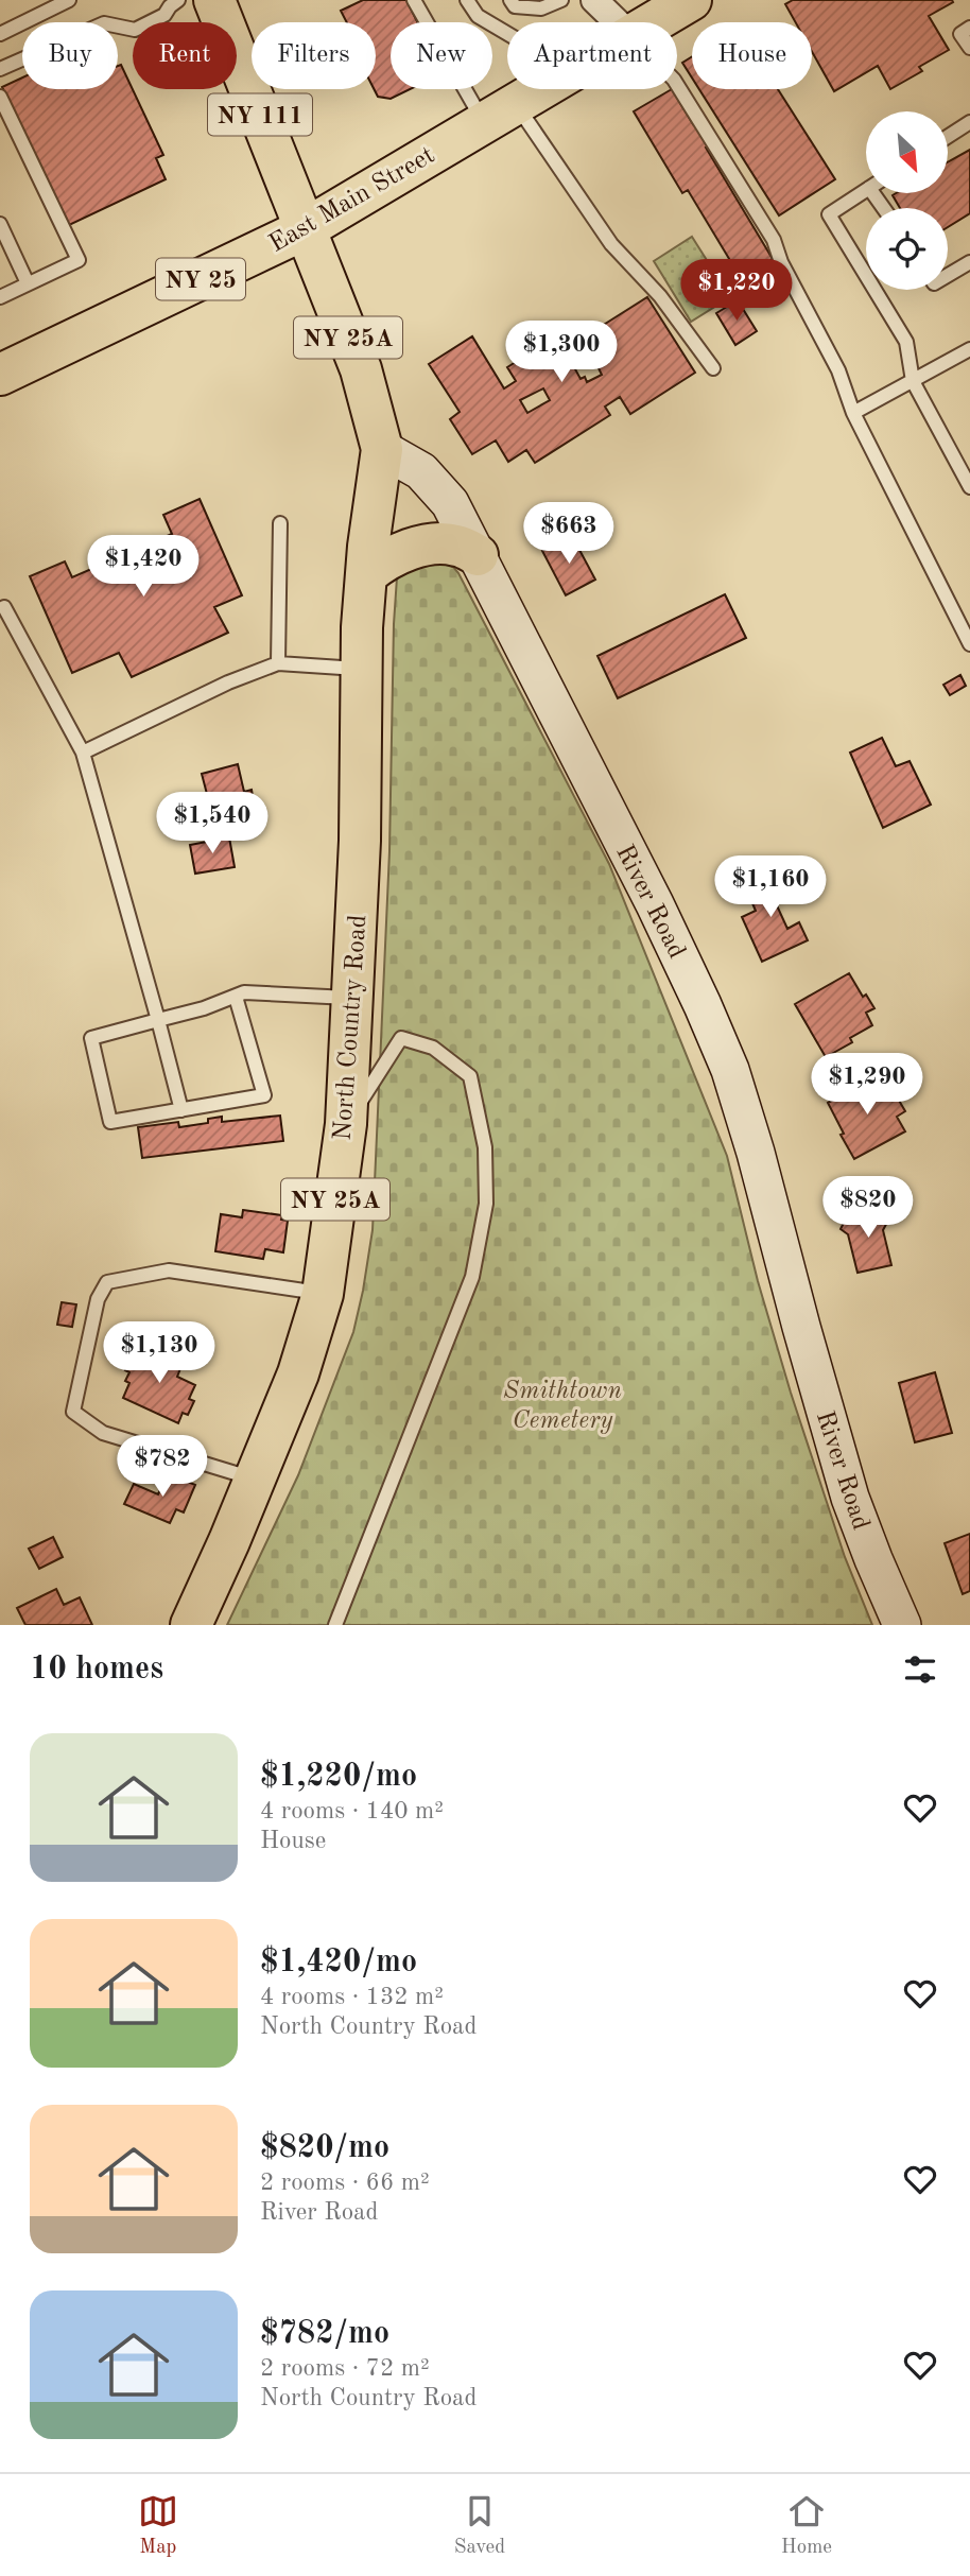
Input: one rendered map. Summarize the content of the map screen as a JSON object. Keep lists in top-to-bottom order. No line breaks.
{"streets":{"main road":["NY 111","East Main Street","NY 25","NY 25A","North Country Road"],"street":["River Road"]},"crossings":[["NY 111","East Main Street"],["NY 111","NY 25A"],["East Main Street","NY 25A"],["NY 25A","River Road"],["NY 25A","North Country Road"],["River Road","North Country Road"]],"parks":["Smithtown Cemetery"],"north":"bottom right","page":{"chip":["Buy","Rent","Filters","New","Apartment","House"],"price":["$1,220","$1,300","$663","$1,420","$1,540","$1,160","$1,290","$820","$1,130","$782"],"heading":"10 homes","list":[{"name":"$1,220/mo","note":"4 rooms · 140 m² · House"},{"name":"$1,420/mo","note":"4 rooms · 132 m² · North Country Road"},{"name":"$820/mo","note":"2 rooms · 66 m² · River Road"},{"name":"$782/mo","note":"2 rooms · 72 m² · North Country Road"}],"tabs":["Map","Saved","Home"]}}
